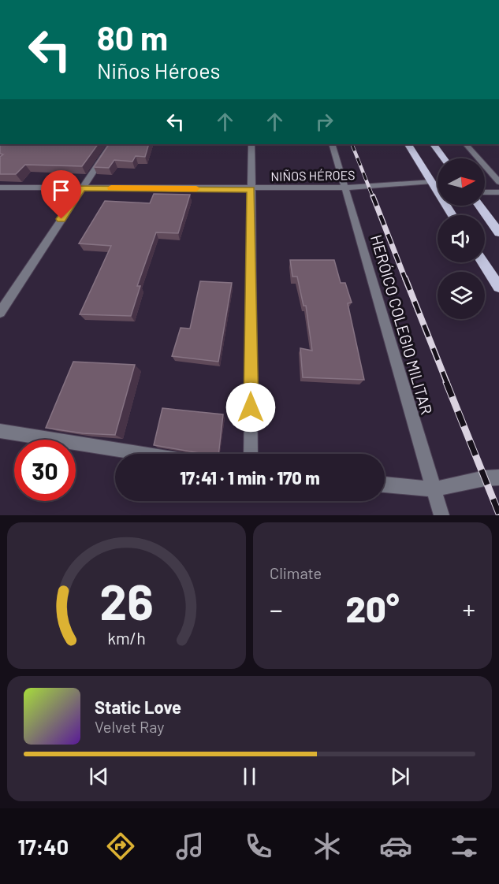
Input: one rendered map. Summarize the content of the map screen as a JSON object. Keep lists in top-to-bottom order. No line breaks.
{"streets":{"street":["NIÑOS HÉROES","HERÓICO COLEGIO MILITAR"]},"crossings":[["NIÑOS HÉROES","HERÓICO COLEGIO MILITAR"]],"north":"right","page":{"turn":["80 m","Niños Héroes"],"limit":"30","trip":"17:41 · 1 min · 170 m","tile":"Climate","heat":["−","20°","+"],"song":["Static Love","Velvet Ray"],"tabs":"17:40","gauge":["26","km/h"]}}
